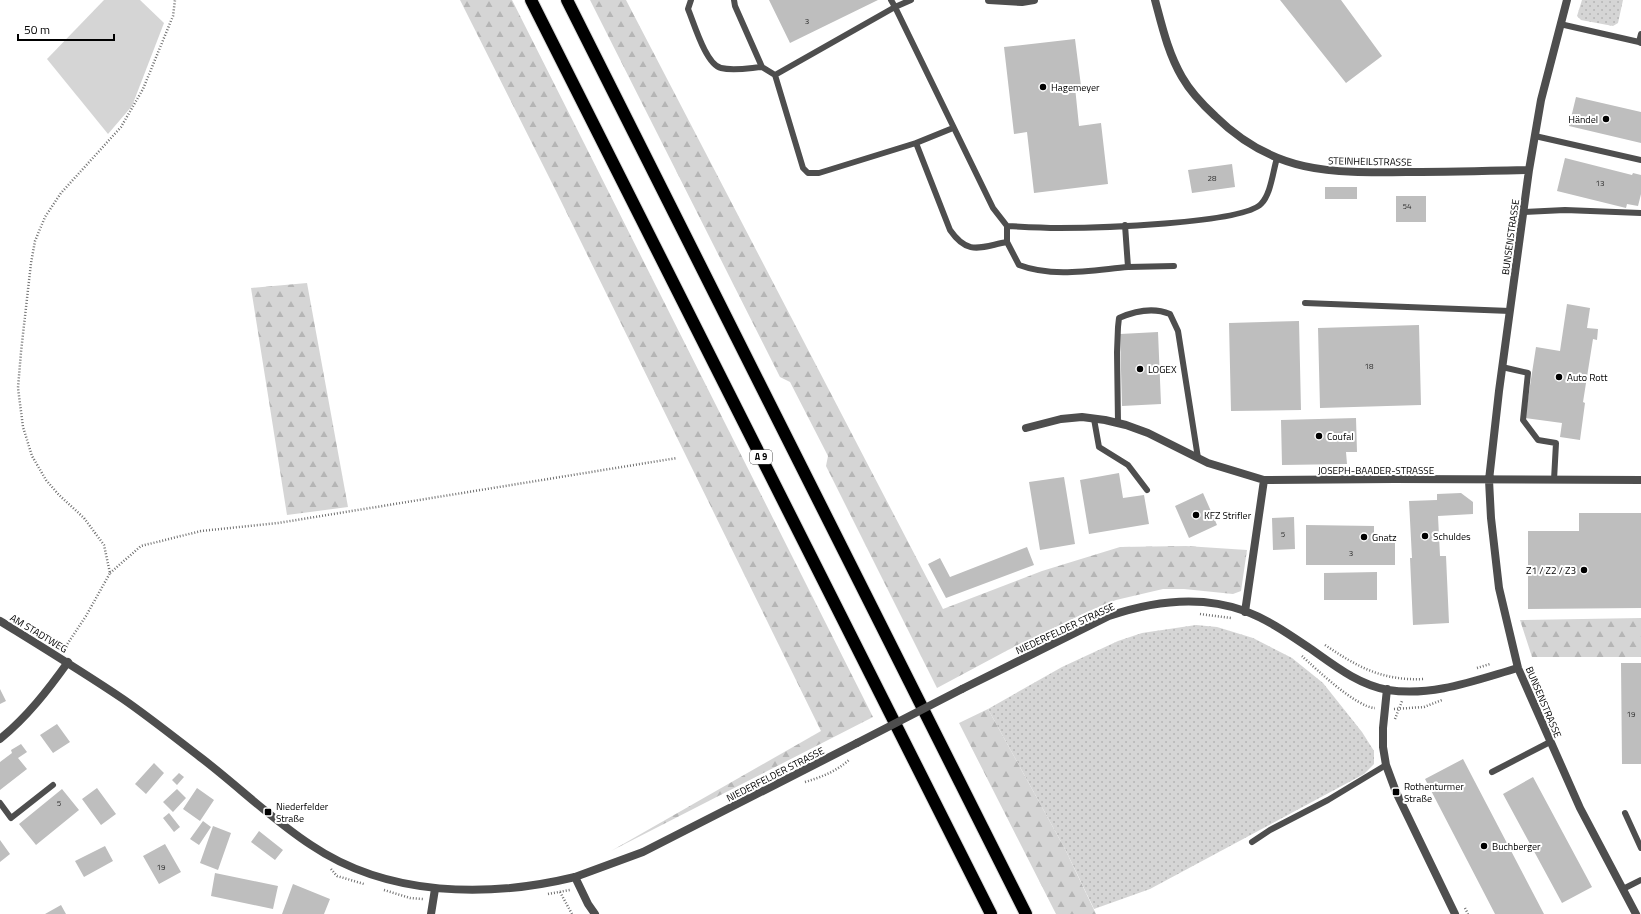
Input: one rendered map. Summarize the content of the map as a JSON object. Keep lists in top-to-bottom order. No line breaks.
{"streets":{"highway":["A 9"],"street":["STEINHEILSTRASSE","BUNSENSTRASSE","JOSEPH-BAADER-STRASSE","NIEDERFELDER STRASSE","AM STADTWEG"]},"crossings":[["STEINHEILSTRASSE","BUNSENSTRASSE"],["BUNSENSTRASSE","JOSEPH-BAADER-STRASSE"],["BUNSENSTRASSE","NIEDERFELDER STRASSE"],["NIEDERFELDER STRASSE","AM STADTWEG"]],"places":{"other":["Hagemeyer","Händel","LOGEX","Auto Rott","Coufal","KFZ Strifler","Schuldes","Gnatz","Z1 / Z2 / Z3","Buchberger"],"transit":["Rothenturmer Straße","Niederfelder Straße"]},"house_numbers":["3","28","13","54","18","5","3","19","5","19"],"scale_bar":"50 m"}
